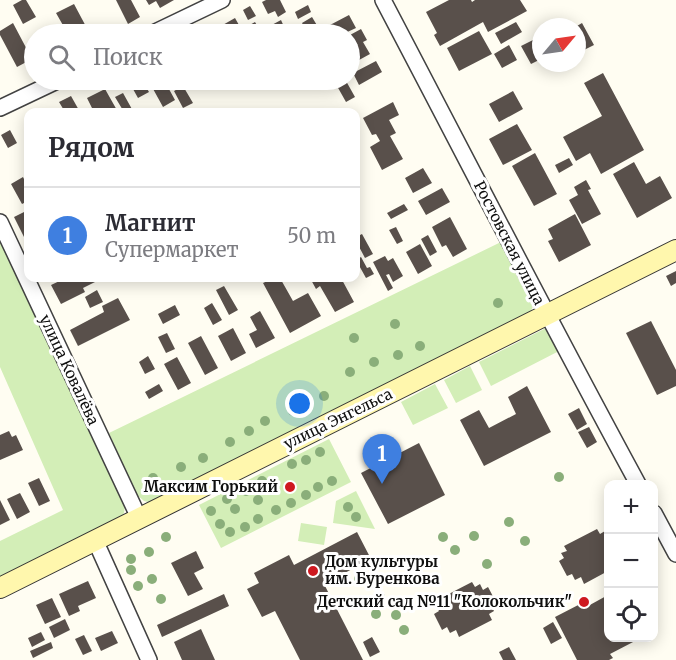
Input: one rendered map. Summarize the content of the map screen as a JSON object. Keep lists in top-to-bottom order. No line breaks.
{"streets":{"street":["Ростовская улица","улица Ковалёва","улица Энгельса"]},"crossings":[["Ростовская улица","улица Энгельса"],["улица Ковалёва","улица Энгельса"]],"places":["Максим Горький","Дом культуры им. Буренкова","Детский сад №11 \"Колокольчик\""],"north":"top right","page":{"search":"Поиск","heading":"Рядом","list":[{"mark":"1","name":"Магнит","note":"Супермаркет","value":"50 m"}],"pins":"1","map_buttons":["+","−"]}}
